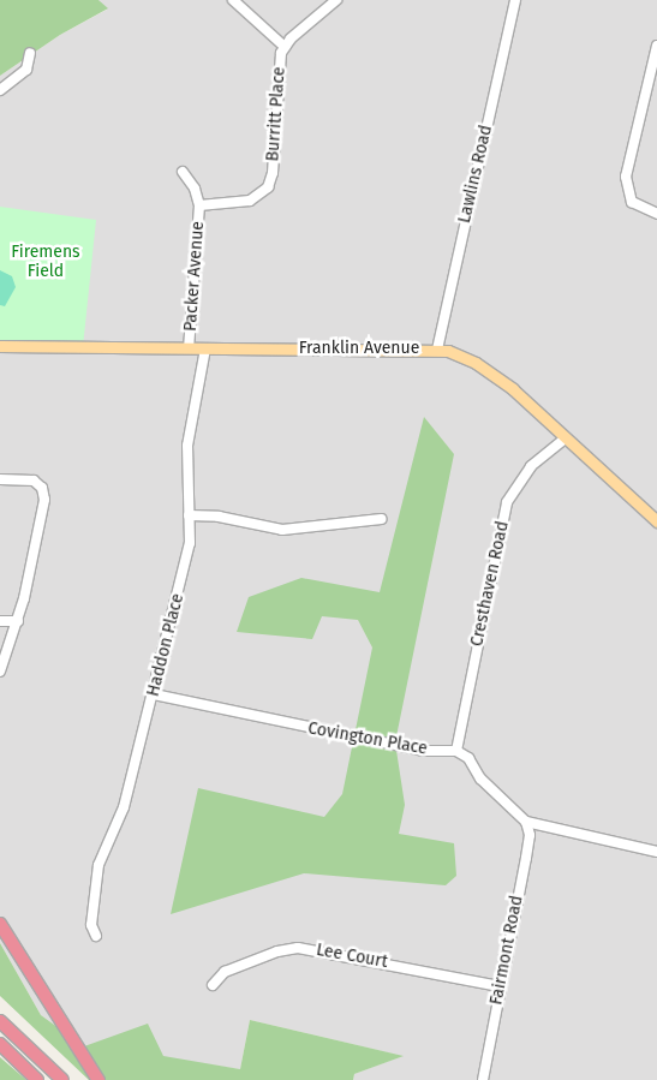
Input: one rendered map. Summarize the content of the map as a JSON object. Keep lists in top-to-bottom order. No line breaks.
{"streets":{"main road":["Franklin Avenue"],"street":["Burritt Place","Lawlins Road","Packer Avenue","Cresthaven Road","Haddon Place","Covington Place","Fairmont Road","Lee Court"]},"crossings":[["Burritt Place","Packer Avenue"],["Lawlins Road","Franklin Avenue"],["Packer Avenue","Franklin Avenue"],["Franklin Avenue","Cresthaven Road"],["Franklin Avenue","Haddon Place"],["Cresthaven Road","Covington Place"],["Haddon Place","Covington Place"],["Fairmont Road","Lee Court"]],"parks":["Firemens Field"]}
